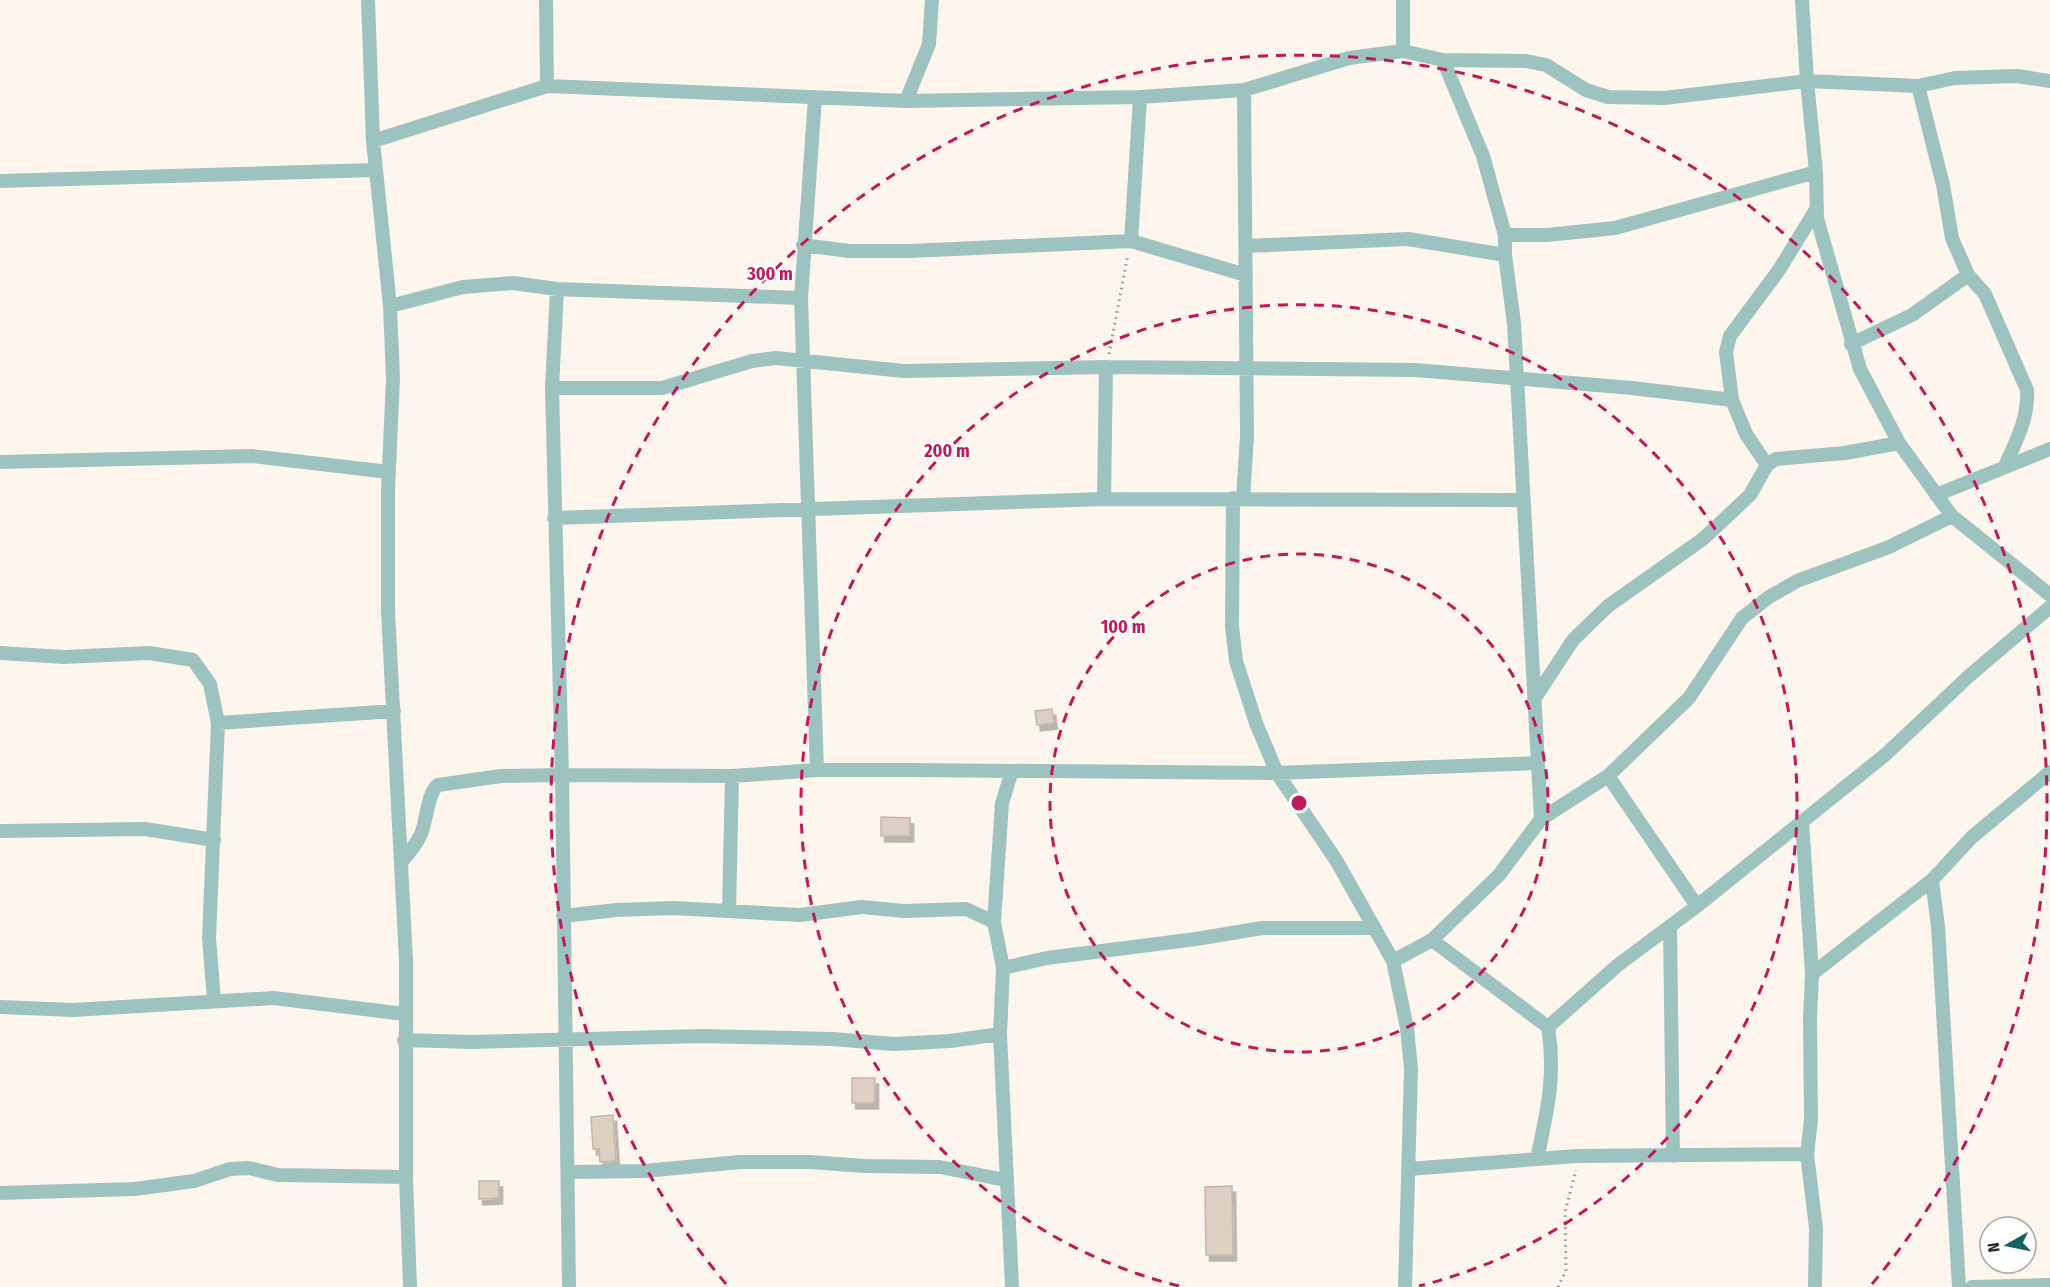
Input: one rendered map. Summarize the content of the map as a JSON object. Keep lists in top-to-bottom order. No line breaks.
{"north":"left","rings":["300 m","200 m","100 m"]}
